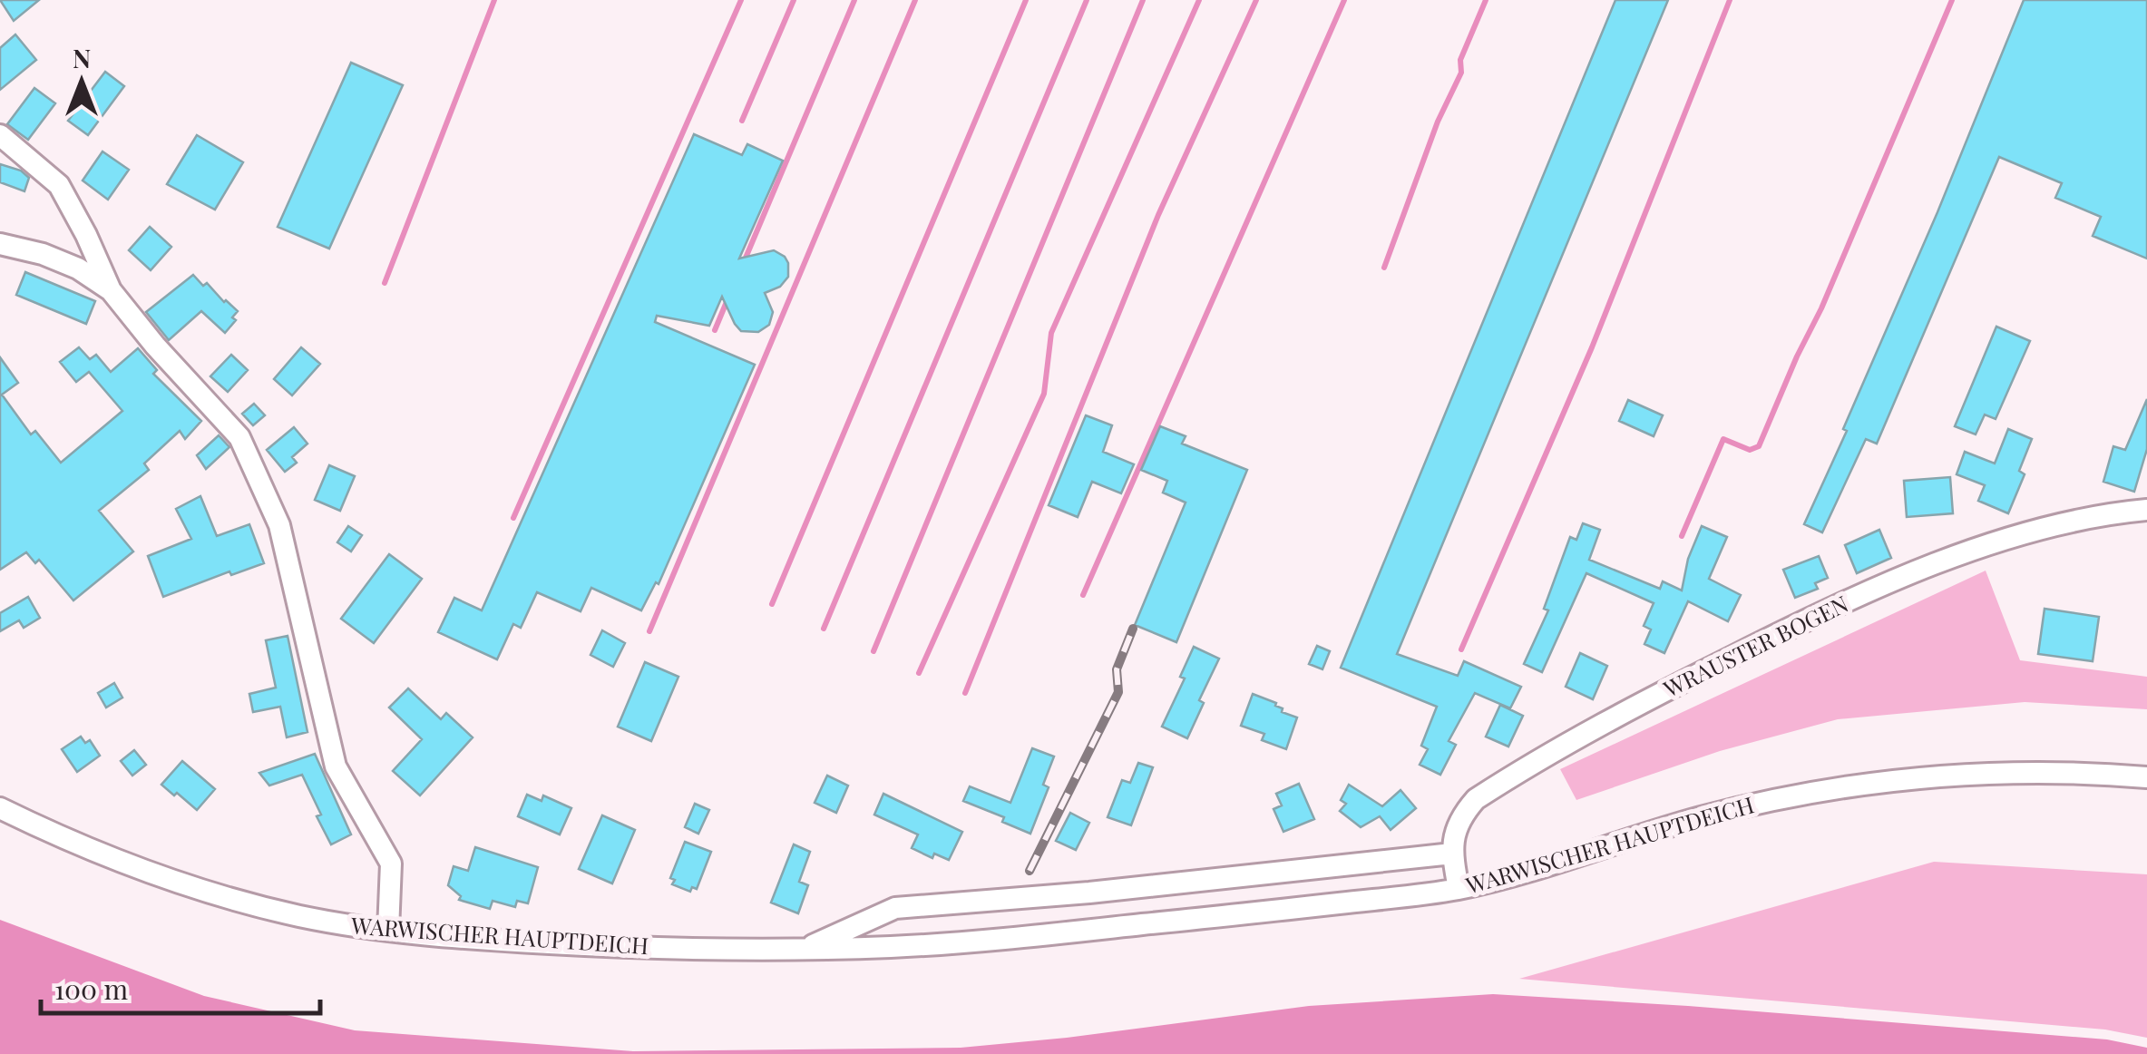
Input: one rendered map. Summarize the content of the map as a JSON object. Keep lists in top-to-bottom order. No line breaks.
{"streets":{"street":["WRAUSTER BOGEN","WARWISCHER HAUPTDEICH"]},"crossings":[["WRAUSTER BOGEN","WARWISCHER HAUPTDEICH"]],"scale_bar":"100 m","north":"top"}
